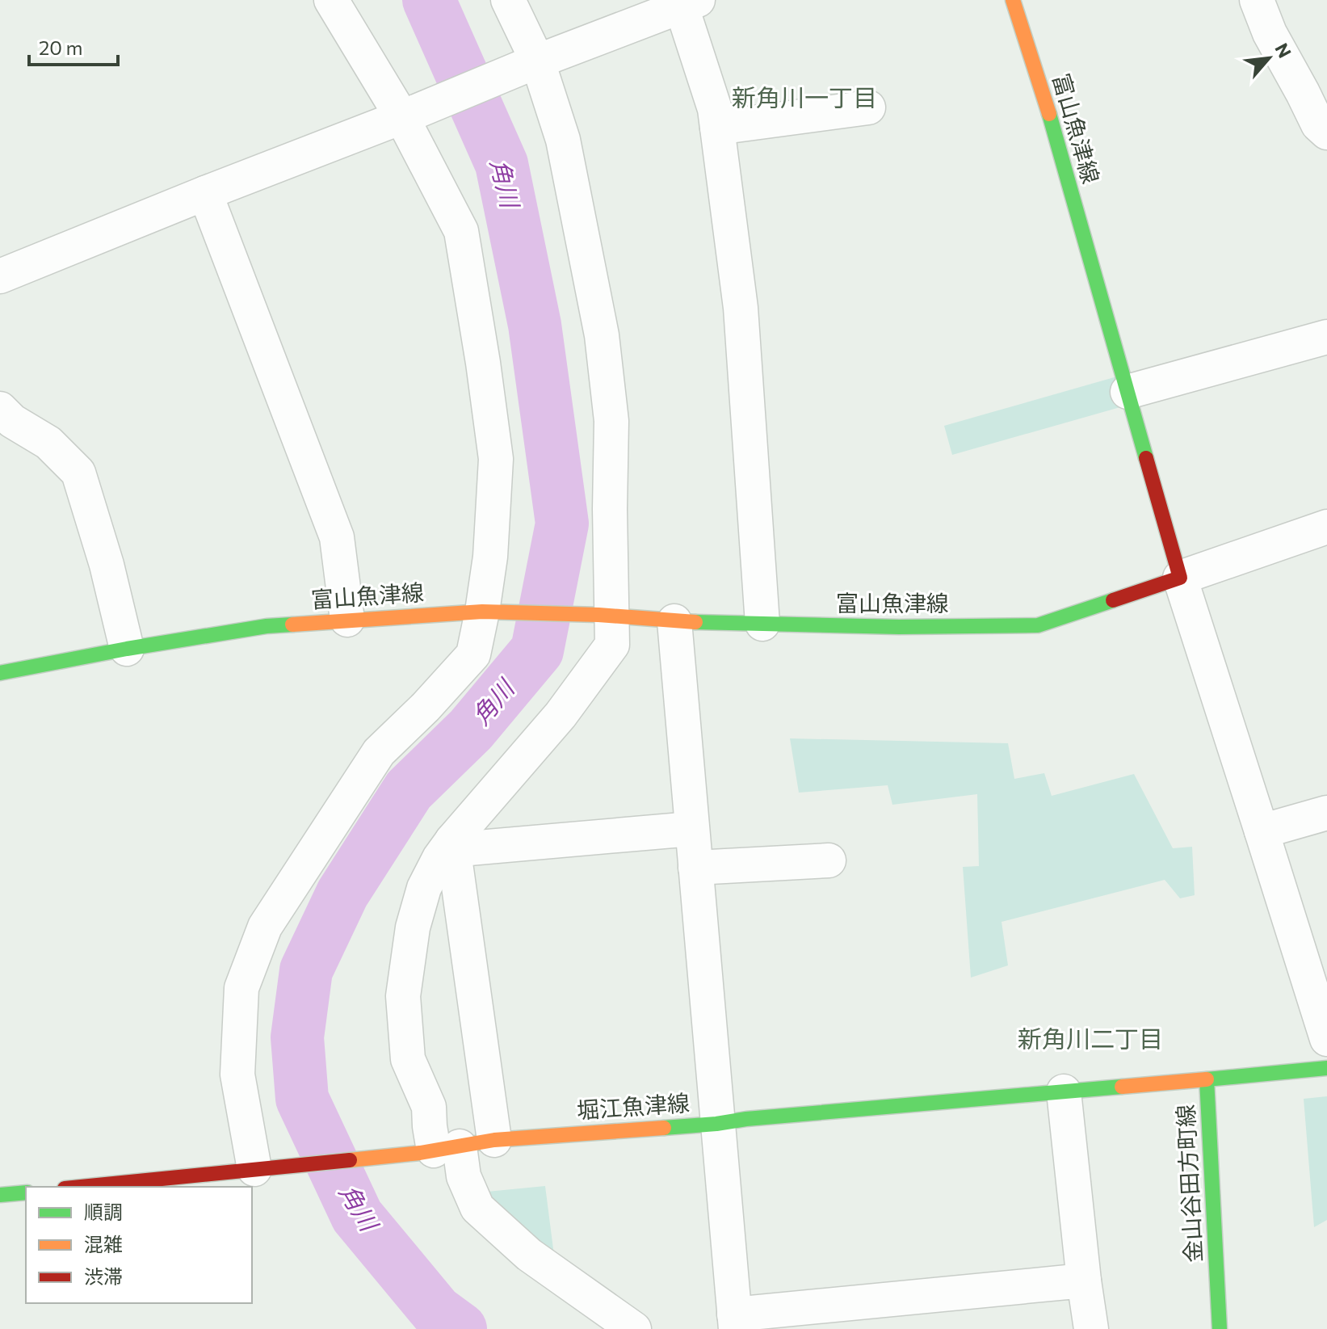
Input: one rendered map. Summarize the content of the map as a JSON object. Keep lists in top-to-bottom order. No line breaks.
{"streets":{"main road":["富山魚津線","堀江魚津線","金山谷田方町線"]},"crossings":[["堀江魚津線","金山谷田方町線"]],"districts":["新角川一丁目","新角川二丁目"],"water":["角川"],"legend":["順調","混雑","渋滞"],"scale_bar":"20 m","north":"top right"}
